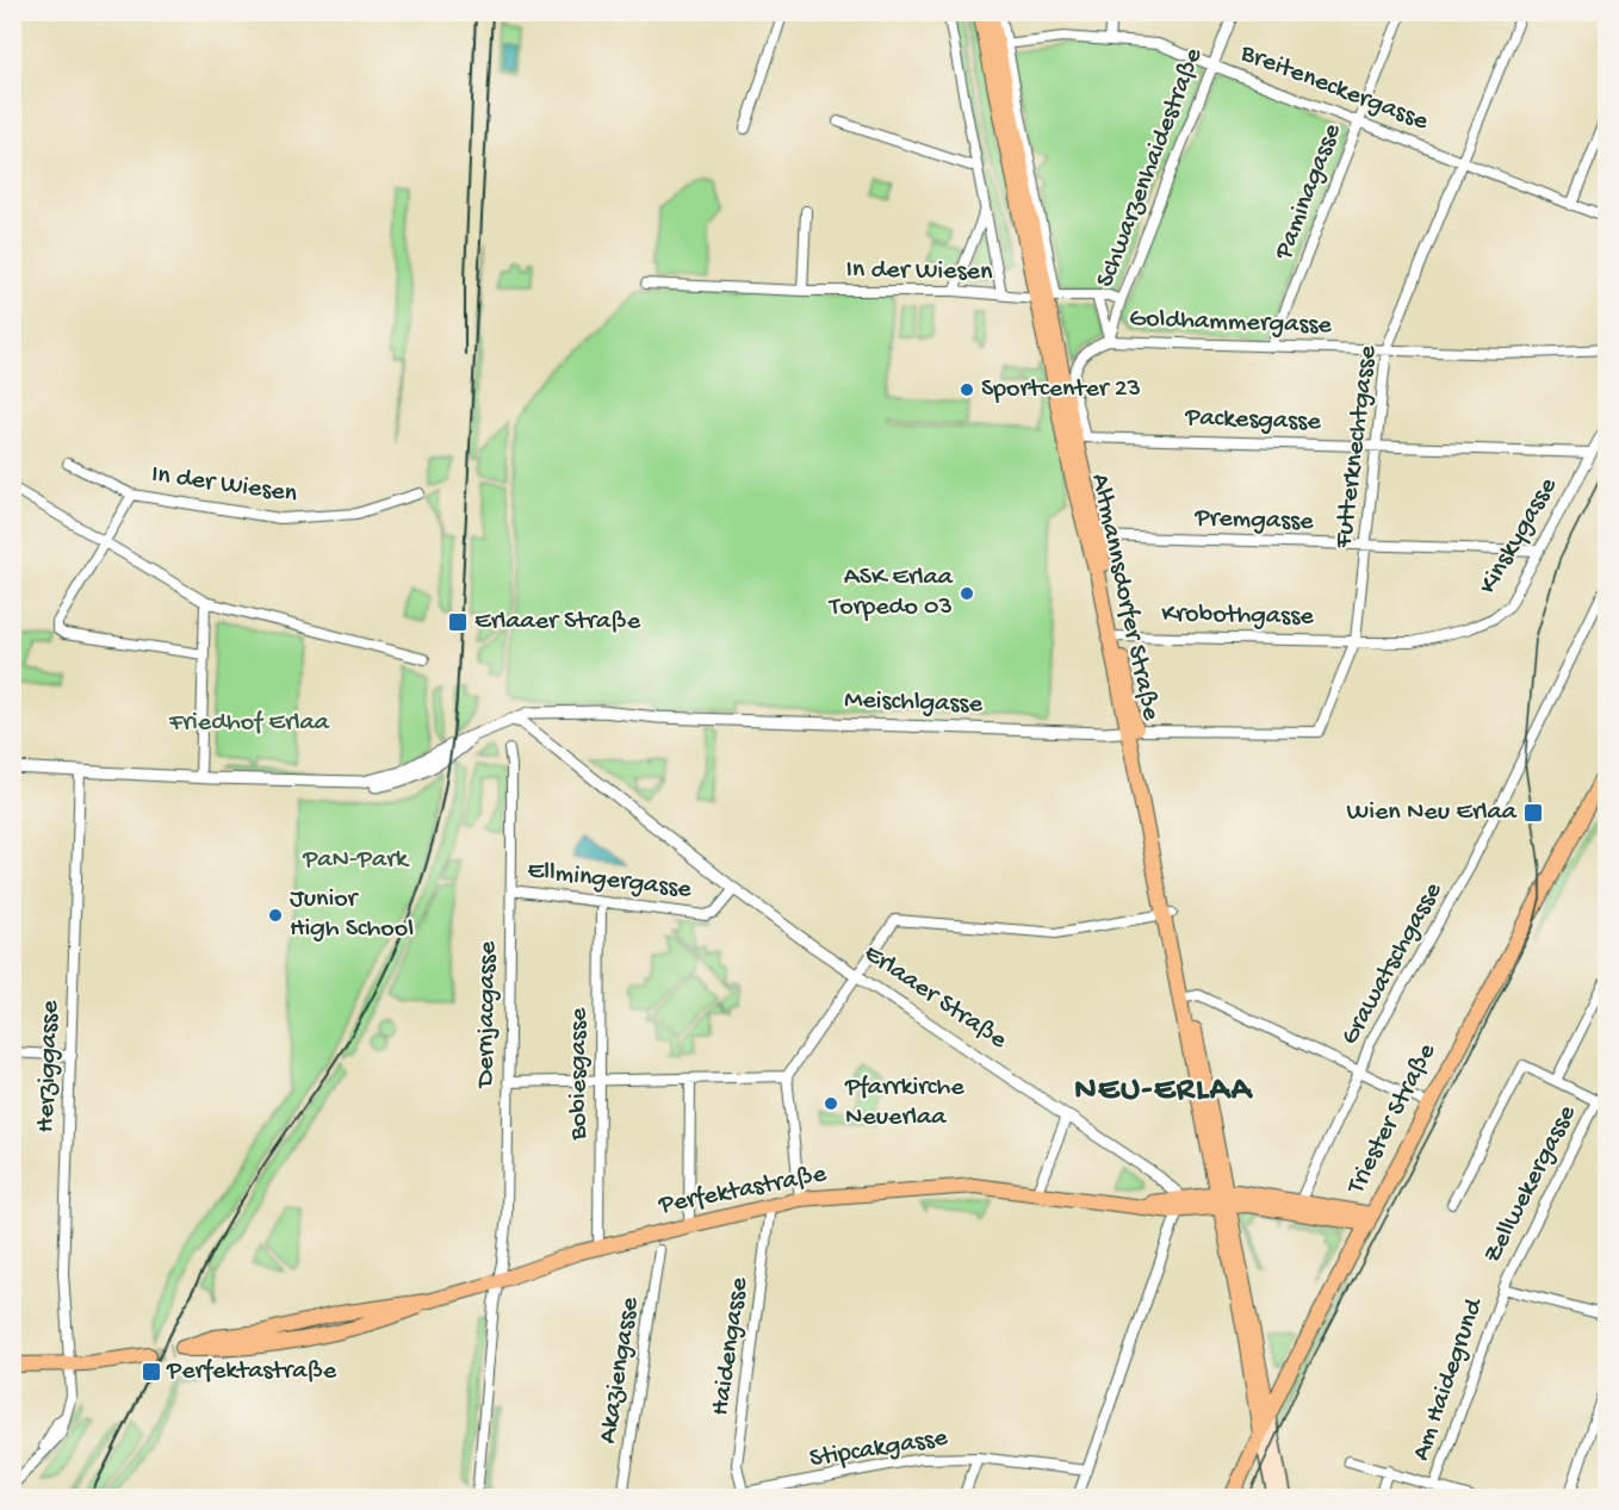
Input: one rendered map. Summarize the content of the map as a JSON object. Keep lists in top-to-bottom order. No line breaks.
{"streets":{"main road":["Altmannsdorfer Straße","Triester Straße","Perfektastraße"],"street":["Breiteneckergasse","Schwarzenhaidestraße","Paminagasse","In der Wiesen","Goldhammergasse","Packesgasse","Futterknechtgasse","Premgasse","Kinskygasse","Krobothgasse","Meischlgasse","Ellmingergasse","Grawatschgasse","Erlaaer Straße","Dernjacgasse","Herziggasse","Bobiesgasse","Zellwekergasse","Haidengasse","Akaziengasse","Am Haidegrund","Stipcakgasse"]},"crossings":[["Breiteneckergasse","Schwarzenhaidestraße"],["Breiteneckergasse","Paminagasse"],["Breiteneckergasse","Futterknechtgasse"],["Breiteneckergasse","Altmannsdorfer Straße"],["Schwarzenhaidestraße","Goldhammergasse"],["Paminagasse","Goldhammergasse"],["In der Wiesen","Goldhammergasse"],["In der Wiesen","Altmannsdorfer Straße"],["Goldhammergasse","Futterknechtgasse"],["Goldhammergasse","Altmannsdorfer Straße"],["Packesgasse","Futterknechtgasse"],["Packesgasse","Kinskygasse"],["Packesgasse","Altmannsdorfer Straße"],["Futterknechtgasse","Premgasse"],["Futterknechtgasse","Kinskygasse"],["Futterknechtgasse","Krobothgasse"],["Futterknechtgasse","Meischlgasse"],["Premgasse","Kinskygasse"],["Premgasse","Altmannsdorfer Straße"],["Kinskygasse","Krobothgasse"],["Altmannsdorfer Straße","Krobothgasse"],["Altmannsdorfer Straße","Meischlgasse"],["Altmannsdorfer Straße","Triester Straße"],["Meischlgasse","Erlaaer Straße"],["Meischlgasse","Herziggasse"],["Ellmingergasse","Erlaaer Straße"],["Ellmingergasse","Dernjacgasse"],["Ellmingergasse","Bobiesgasse"],["Erlaaer Straße","Perfektastraße"],["Dernjacgasse","Perfektastraße"],["Bobiesgasse","Perfektastraße"],["Zellwekergasse","Am Haidegrund"],["Perfektastraße","Haidengasse"],["Haidengasse","Stipcakgasse"]],"districts":["NEU-ERLAA"],"parks":["Friedhof Erlaa","PaN-Park"],"places":{"other":["Sportcenter 23","ASK Erlaa Torpedo 03","Junior High School","Pfarrkirche Neuerlaa"],"transit":["Erlaaer Straße","Wien Neu Erlaa","Perfektastraße"]}}
